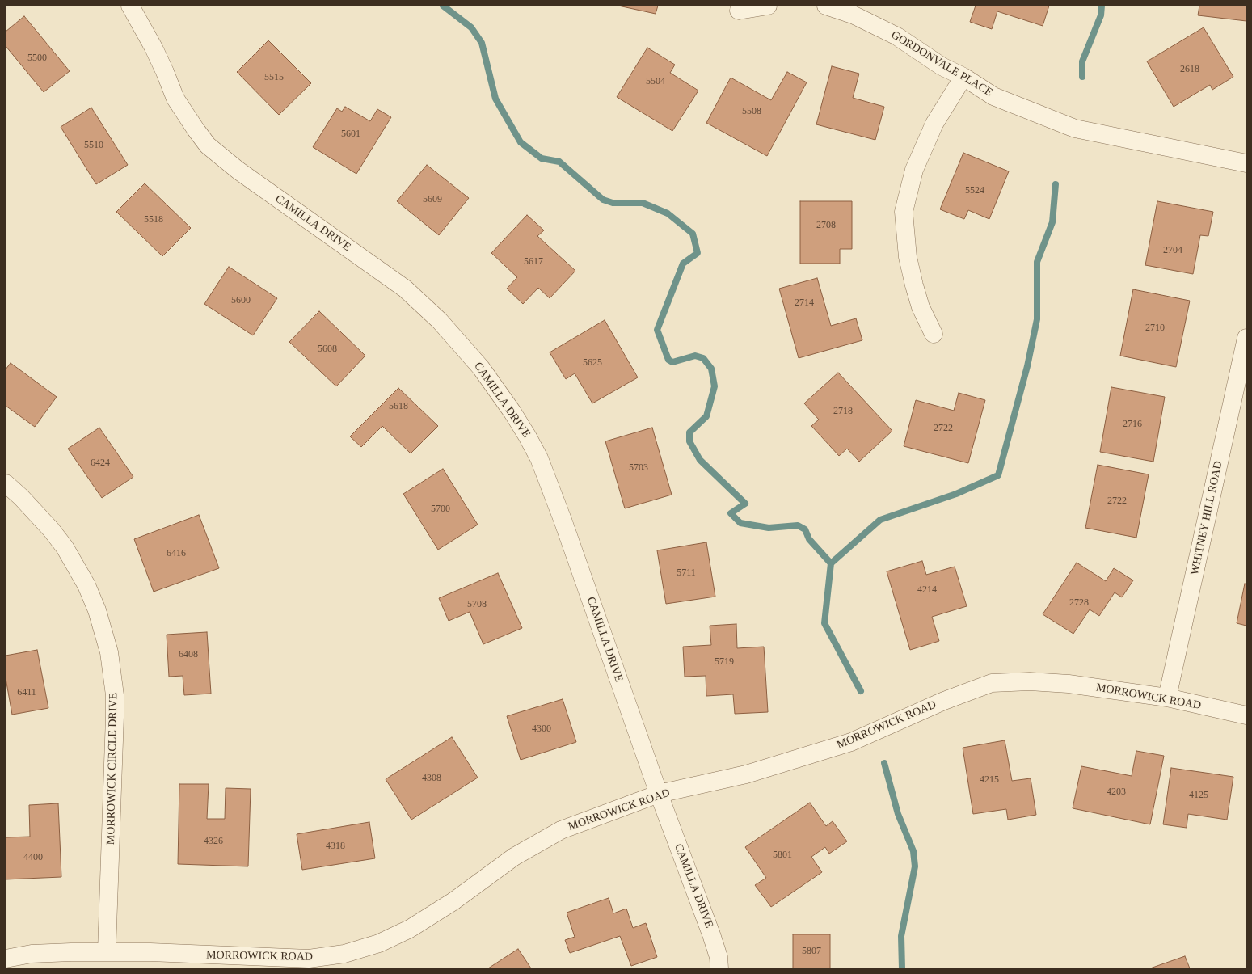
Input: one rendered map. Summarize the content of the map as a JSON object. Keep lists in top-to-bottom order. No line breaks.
{"streets":{"street":["GORDONVALE PLACE","CAMILLA DRIVE","WHITNEY HILL ROAD","MORROWICK ROAD","MORROWICK CIRCLE DRIVE"]},"crossings":[["CAMILLA DRIVE","MORROWICK ROAD"],["WHITNEY HILL ROAD","MORROWICK ROAD"],["MORROWICK ROAD","MORROWICK CIRCLE DRIVE"]],"house_numbers":["5500","2618","5515","5504","5508","5601","5510","5524","5609","5518","2708","2704","5617","5600","2714","2710","5608","5625","5618","2718","2716","2722","6424","5703","2722","5700","6416","5711","4214","2728","5708","6408","5719","6411","4300","4308","4215","4203","4125","4326","4318","5801","4400","5807"]}
